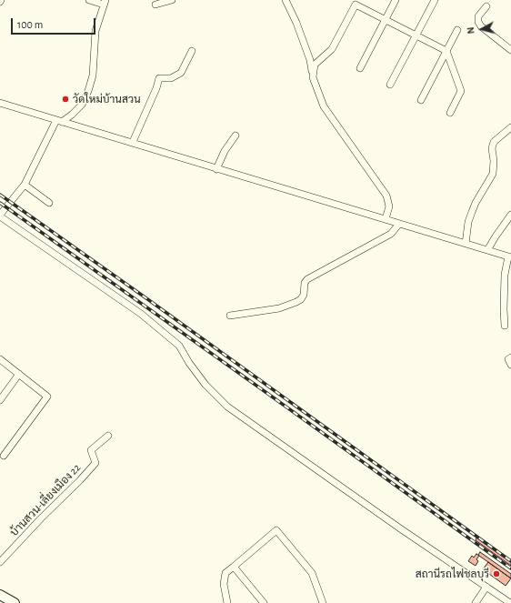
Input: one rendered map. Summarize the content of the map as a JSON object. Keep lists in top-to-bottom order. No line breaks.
{"streets":{"street":["บ้านสวน-เลี่ยงเมือง 22"]},"places":["วัดใหม่บ้านสวน","สถานีรถไฟชลบุรี"],"scale_bar":"100 m","north":"left"}
